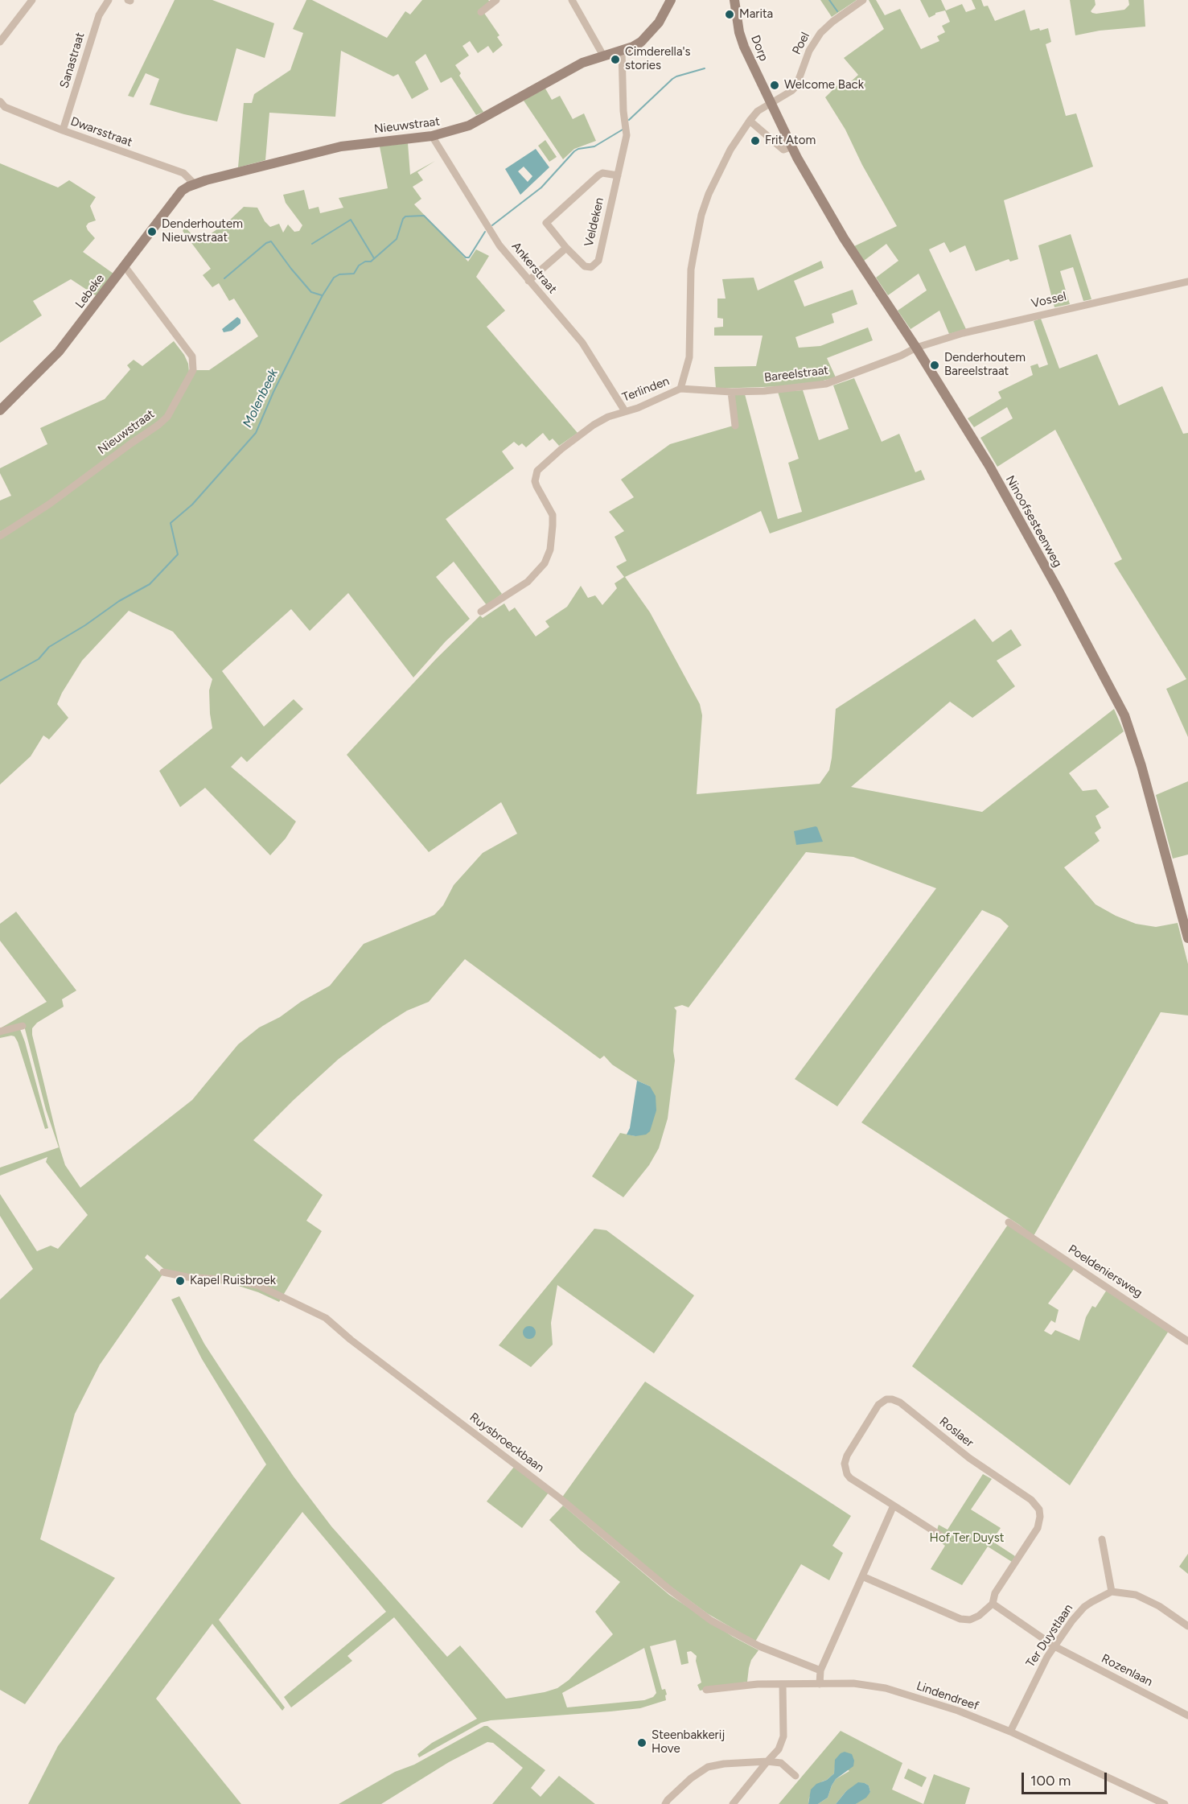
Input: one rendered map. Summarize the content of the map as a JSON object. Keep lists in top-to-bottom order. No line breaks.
{"streets":{"street":["Poel","Dorp","Sanastraat","Nieuwstraat","Dwarsstraat","Veldeken","Ankerstraat","Lebeke","Vossel","Bareelstraat","Terlinden","Ninoofsesteenweg","Poeldeniersweg","Roslaer","Ruysbroeckbaan","Ter Duystlaan","Rozenlaan","Lindendreef"]},"crossings":[["Poel","Dorp"],["Poel","Terlinden"],["Poel","Ninoofsesteenweg"],["Dorp","Terlinden"],["Dorp","Ninoofsesteenweg"],["Sanastraat","Dwarsstraat"],["Nieuwstraat","Dwarsstraat"],["Nieuwstraat","Veldeken"],["Nieuwstraat","Ankerstraat"],["Nieuwstraat","Lebeke"],["Dwarsstraat","Lebeke"],["Veldeken","Ankerstraat"],["Ankerstraat","Terlinden"],["Vossel","Bareelstraat"],["Vossel","Ninoofsesteenweg"],["Bareelstraat","Terlinden"],["Bareelstraat","Ninoofsesteenweg"],["Terlinden","Ninoofsesteenweg"],["Ter Duystlaan","Rozenlaan"],["Ter Duystlaan","Lindendreef"]],"water":["Molenbeek"],"parks":["Hof Ter Duyst"],"places":["Marita","Cimderella's stories","Welcome Back","Frit Atom","Denderhoutem Nieuwstraat","Denderhoutem Bareelstraat","Kapel Ruisbroek","Steenbakkerij Hove"],"scale_bar":"100 m"}
